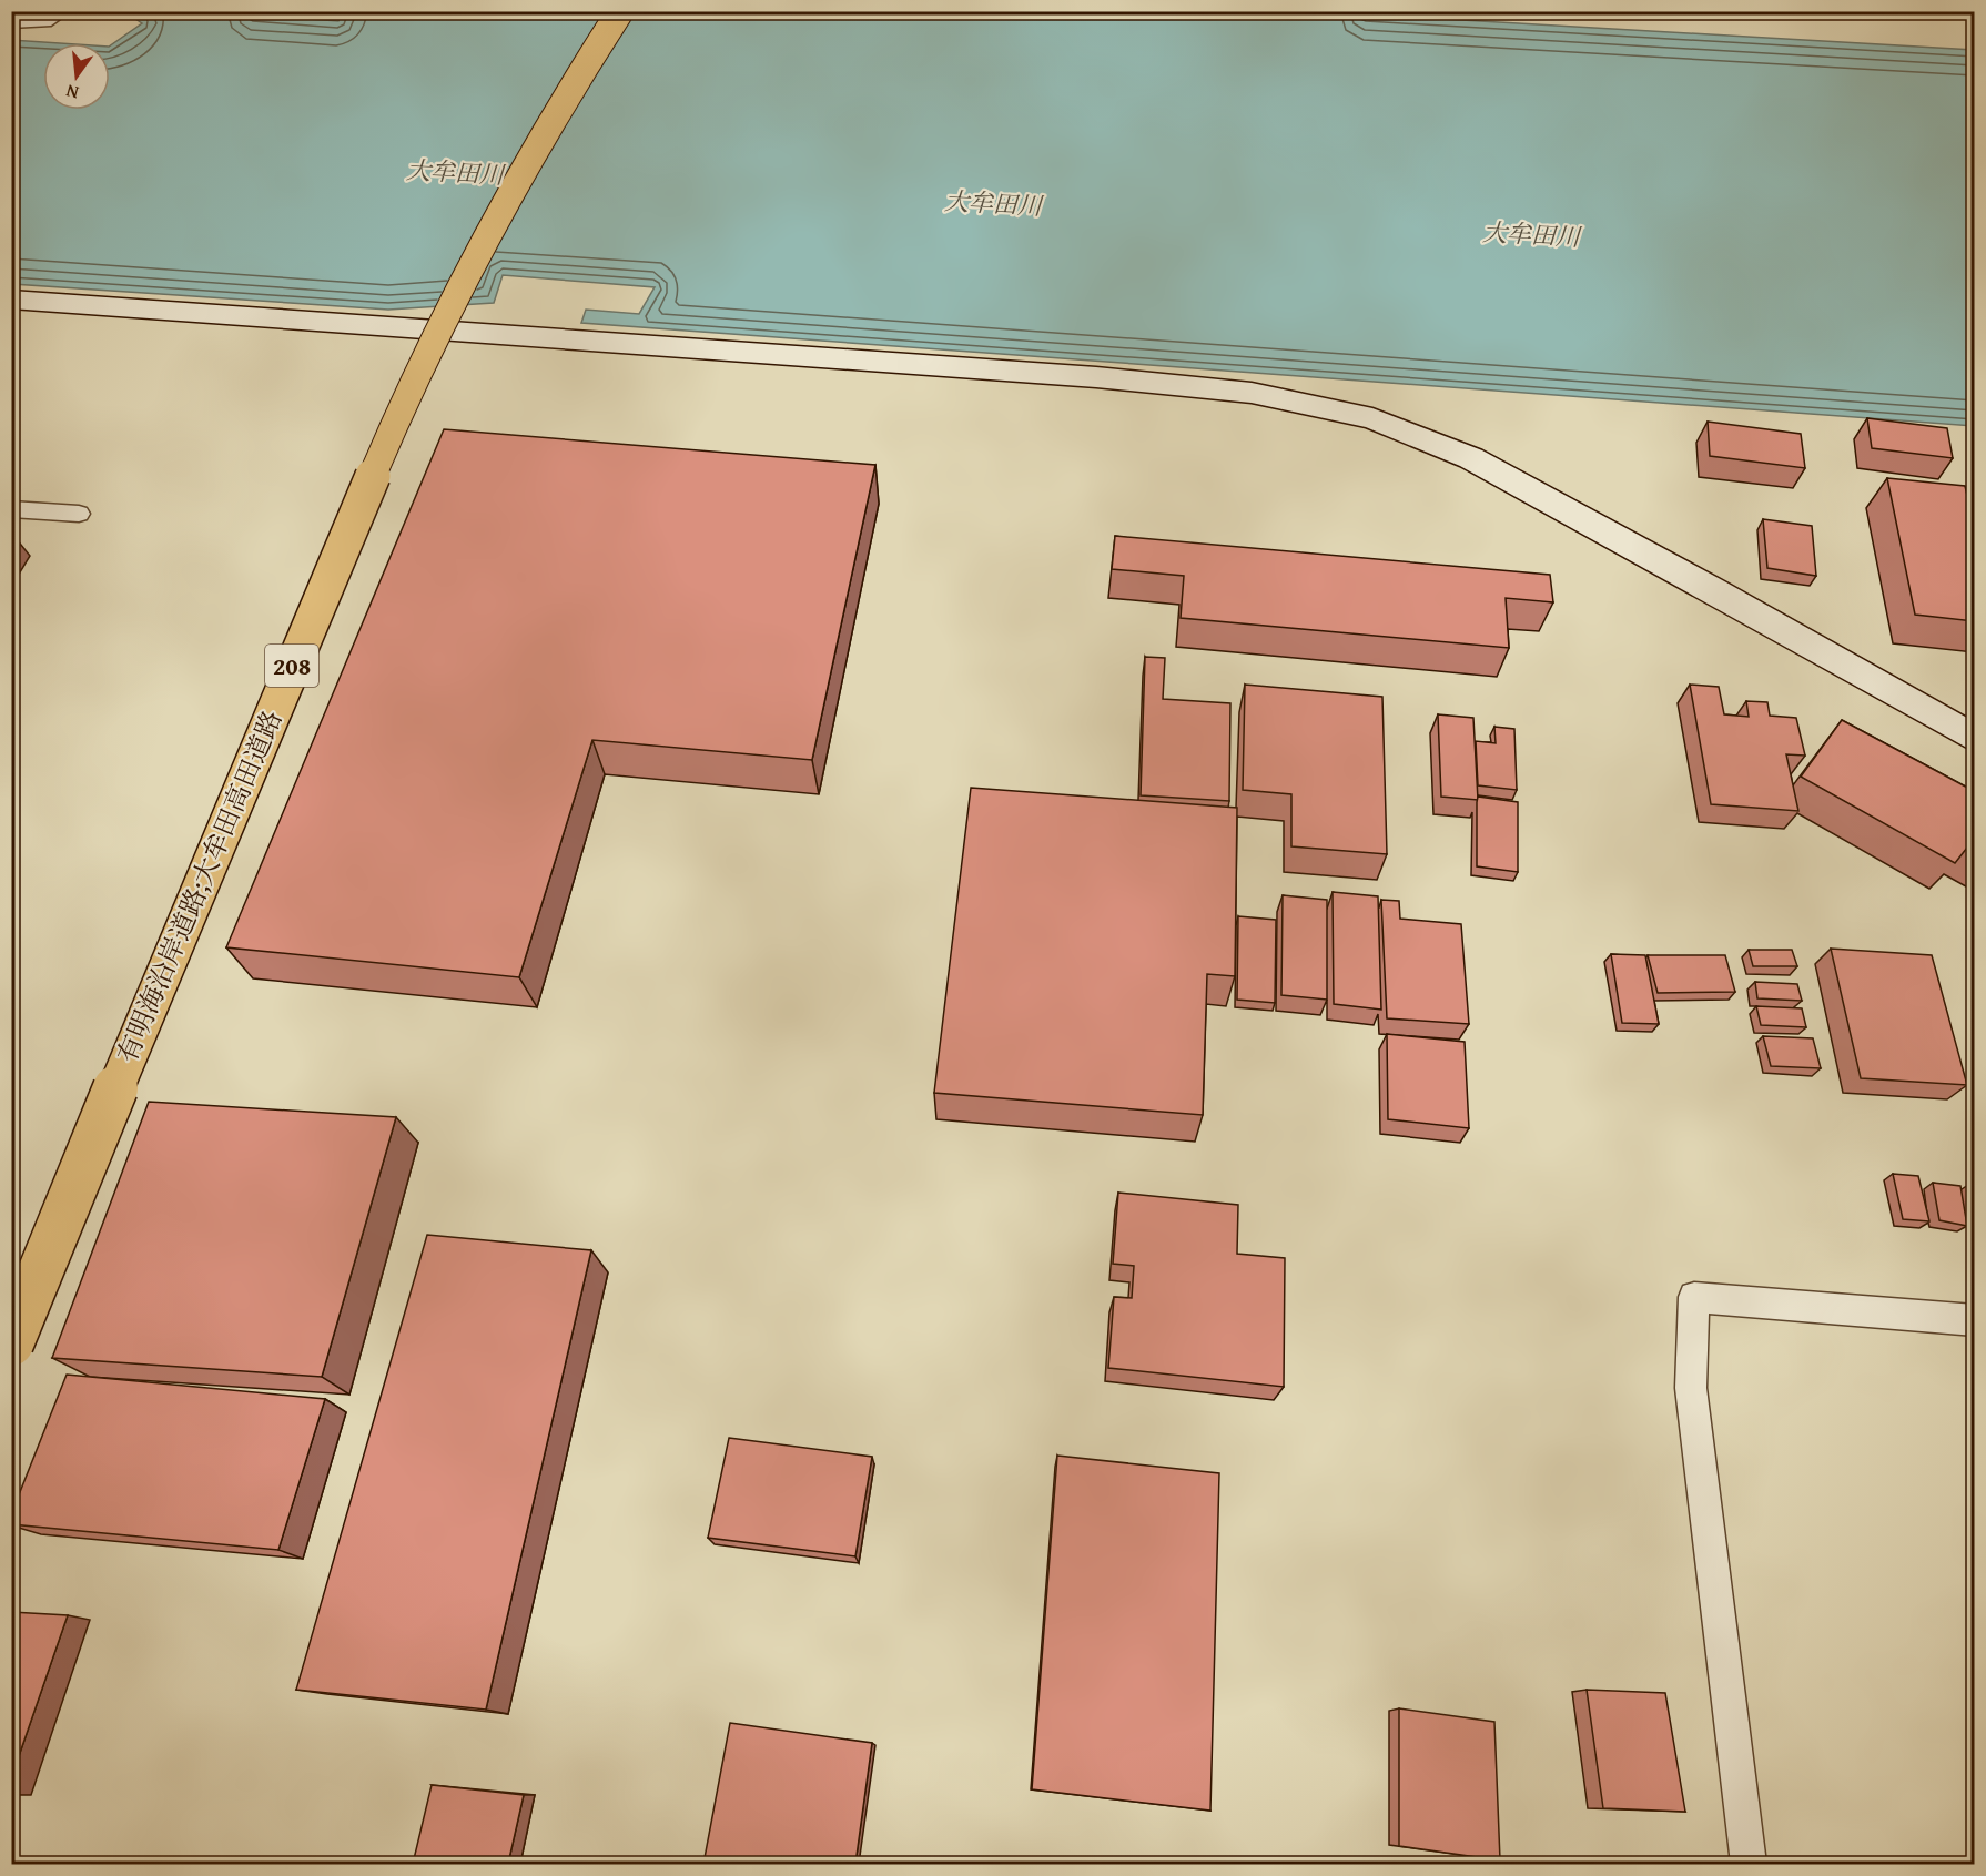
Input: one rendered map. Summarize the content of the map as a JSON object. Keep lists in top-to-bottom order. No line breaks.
{"streets":{"highway":["208","有明海沿岸道路;大牟田高田道路"]},"water":["大牟田川"],"north":"bottom"}
